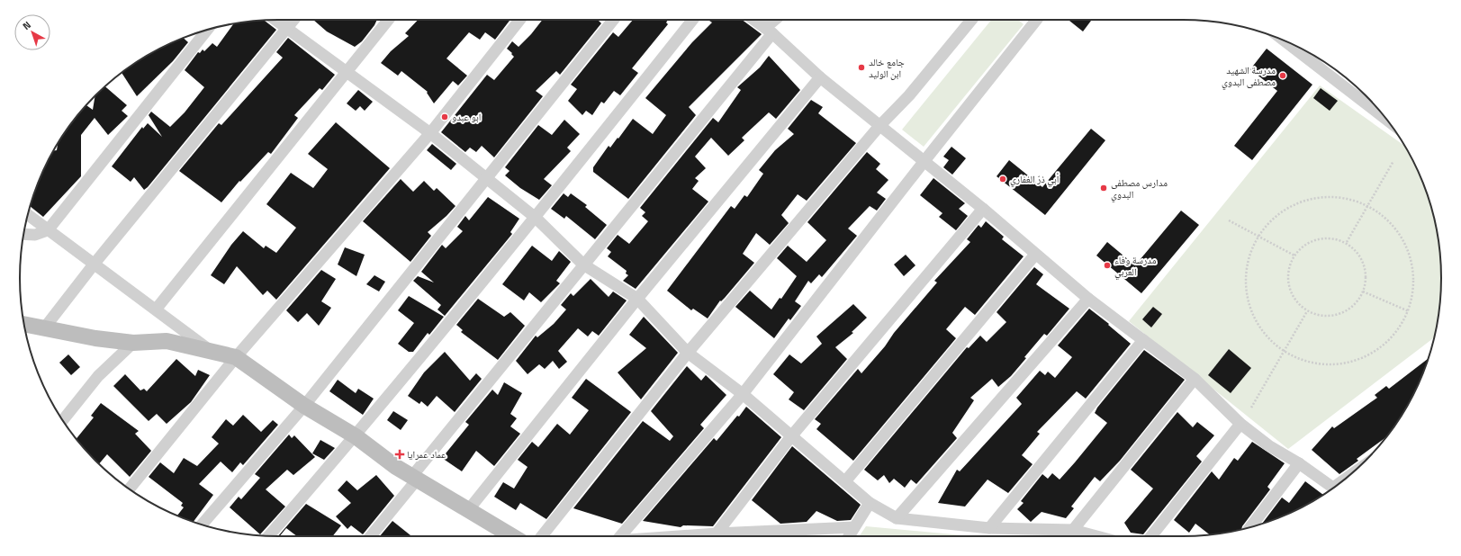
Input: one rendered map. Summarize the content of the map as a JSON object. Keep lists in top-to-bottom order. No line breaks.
{"places":{"other":["جامع خالد ابن الوليد","مدرسة الشهيد مصطفى البدوي","ابو عبدو","أبي ذرّ الغفاري","مدارس مصطفى البدوي","مدرسة وفاء العربي"],"health":["عماد عمرايا"]},"north":"top left"}
